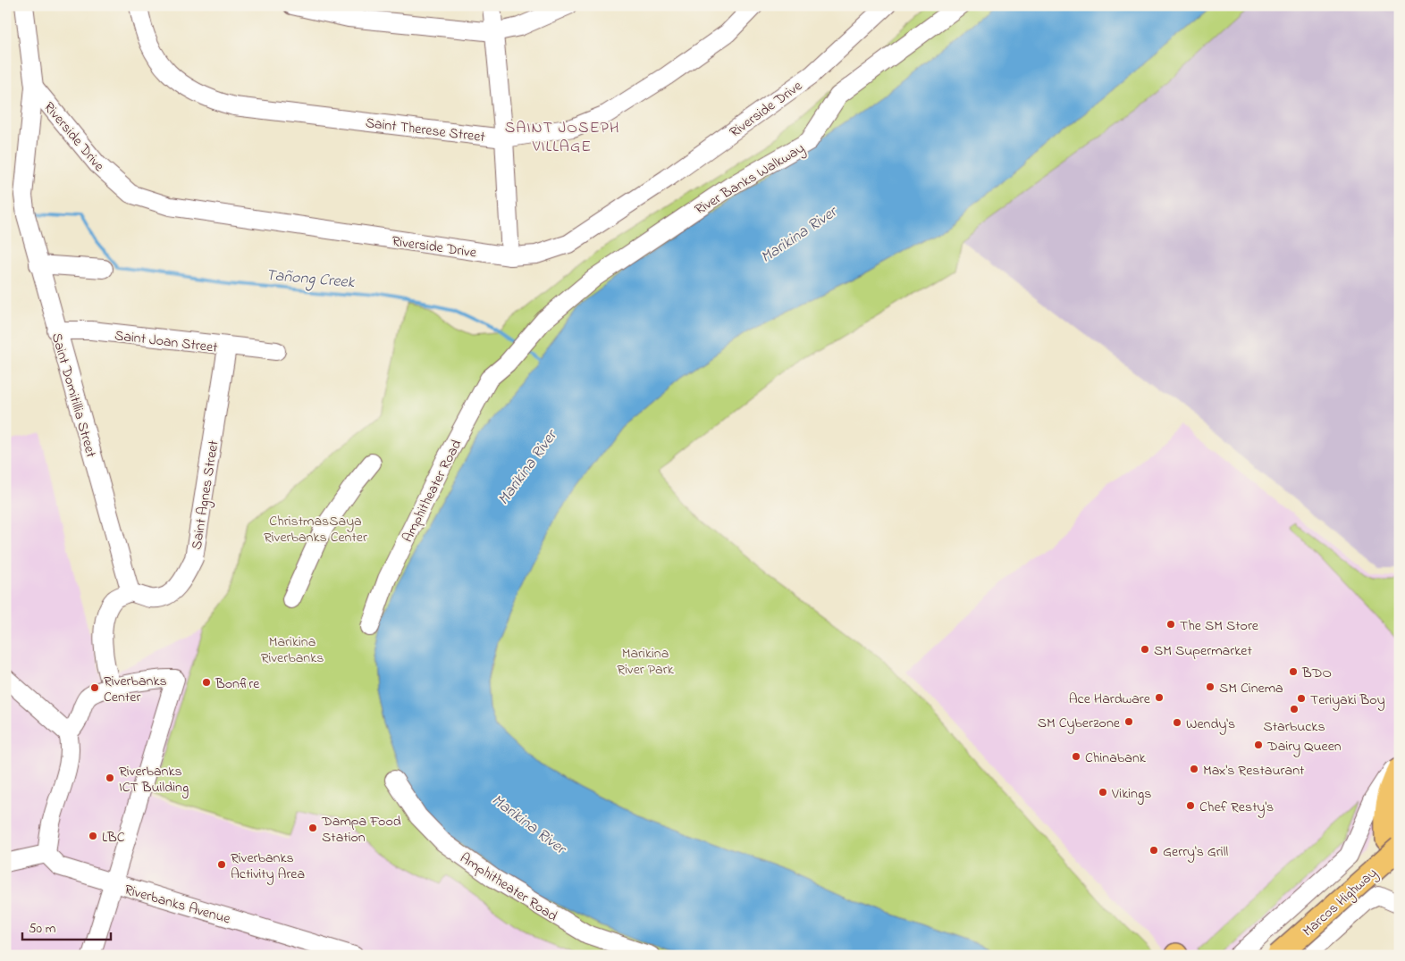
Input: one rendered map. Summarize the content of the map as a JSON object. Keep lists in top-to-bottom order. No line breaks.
{"streets":{"main road":["Marcos Highway"],"street":["Riverside Drive","Saint Therese Street","River Banks Walkway","Saint Joan Street","Saint Domitillia Street","Amphitheater Road","Saint Agnes Street","Riverbanks Avenue"]},"crossings":[["Riverside Drive","Saint Domitillia Street"],["River Banks Walkway","Amphitheater Road"],["Saint Joan Street","Saint Domitillia Street"],["Saint Joan Street","Saint Agnes Street"],["Saint Domitillia Street","Saint Agnes Street"]],"districts":["SAINT JOSEPH VILLAGE"],"water":["Marikina River","Tañong Creek"],"parks":["ChristmasSaya Riverbanks Center","Marikina Riverbanks","Marikina River Park"],"places":["The SM Store","SM Supermarket","BDO","Bonfire","SM Cinema","Riverbanks Center","Ace Hardware","Teriyaki Boy","Starbucks","SM Cyberzone","Wendy's","Dairy Queen","Chinabank","Max's Restaurant","Riverbanks ICT Building","Vikings","Chef Resty's","Dampa Food Station","LBC","Gerry's Grill","Riverbanks Activity Area"],"scale_bar":"50 m"}
